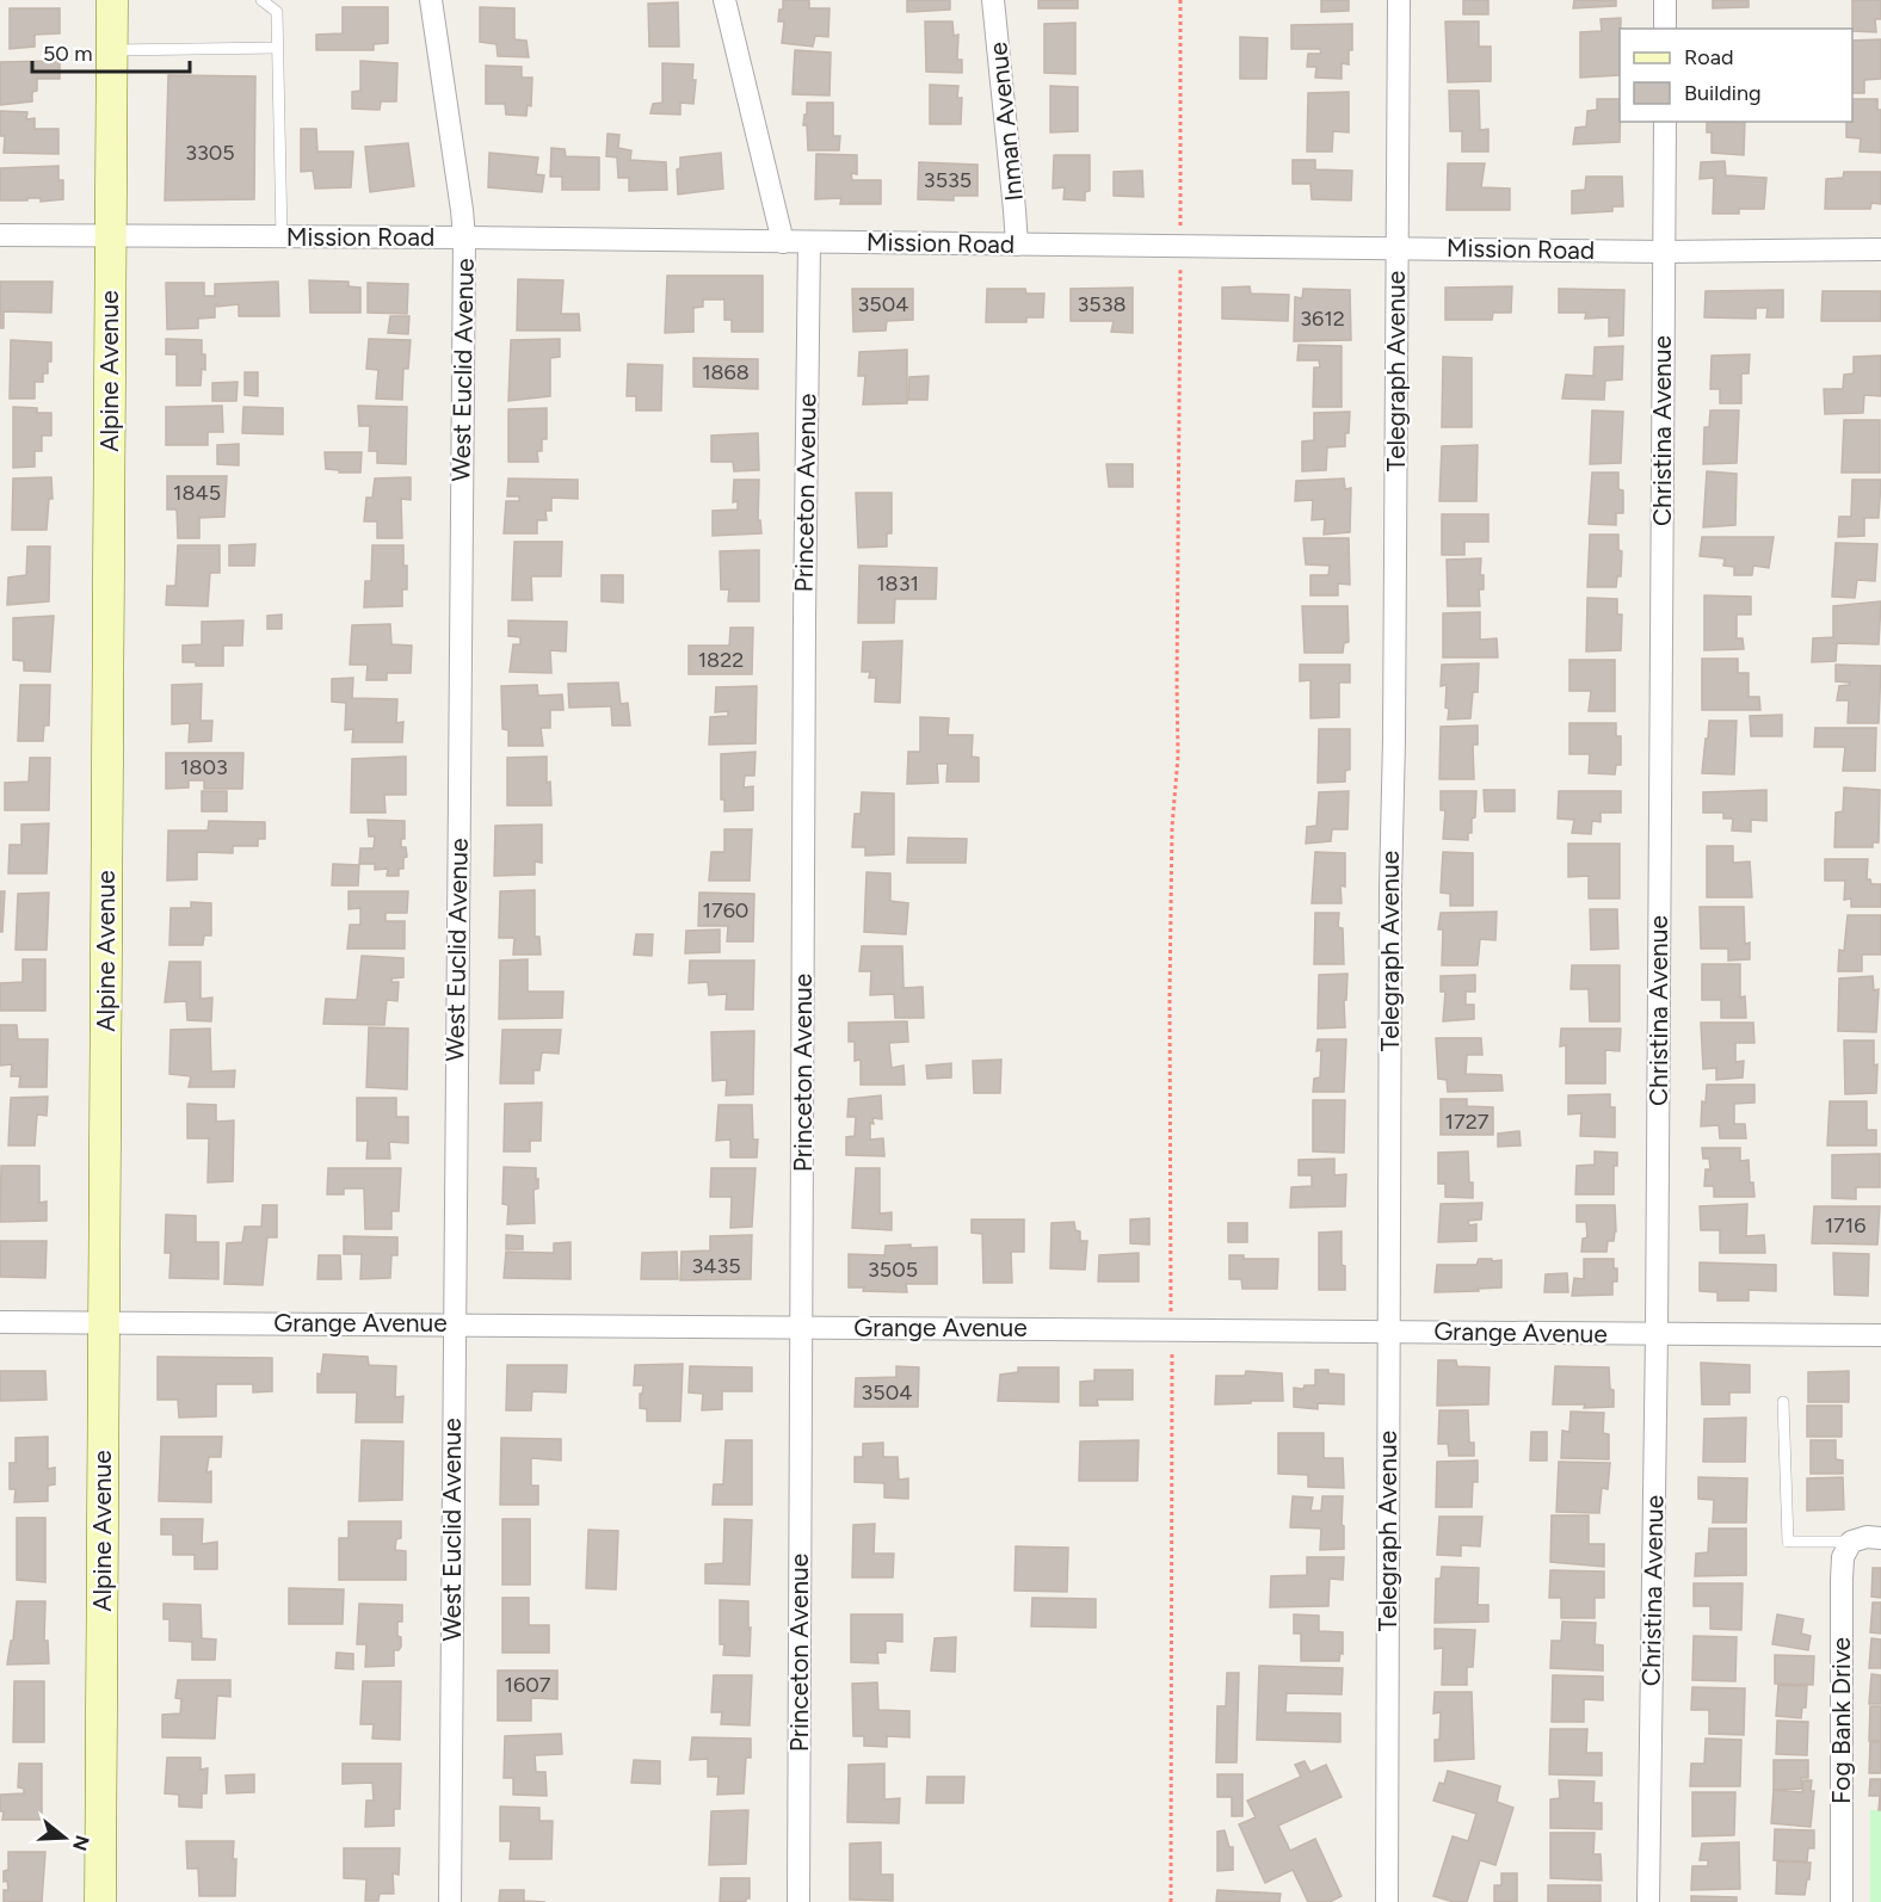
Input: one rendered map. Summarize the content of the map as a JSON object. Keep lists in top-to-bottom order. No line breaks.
{"streets":{"street":["Inman Avenue","Mission Road","West Euclid Avenue","Alpine Avenue","Telegraph Avenue","Christina Avenue","Princeton Avenue","Grange Avenue","Fog Bank Drive"]},"crossings":[["Inman Avenue","Mission Road"],["Mission Road","West Euclid Avenue"],["Mission Road","Alpine Avenue"],["Mission Road","Telegraph Avenue"],["Mission Road","Christina Avenue"],["Mission Road","Princeton Avenue"],["West Euclid Avenue","Grange Avenue"],["Alpine Avenue","Grange Avenue"],["Telegraph Avenue","Grange Avenue"],["Christina Avenue","Grange Avenue"],["Princeton Avenue","Grange Avenue"]],"house_numbers":["3305","3535","3504","3538","3612","1868","1845","1831","1822","1803","1760","1727","1716","3435","3505","3504","1607"],"legend":["Road","Building"],"scale_bar":"50 m","north":"right"}
